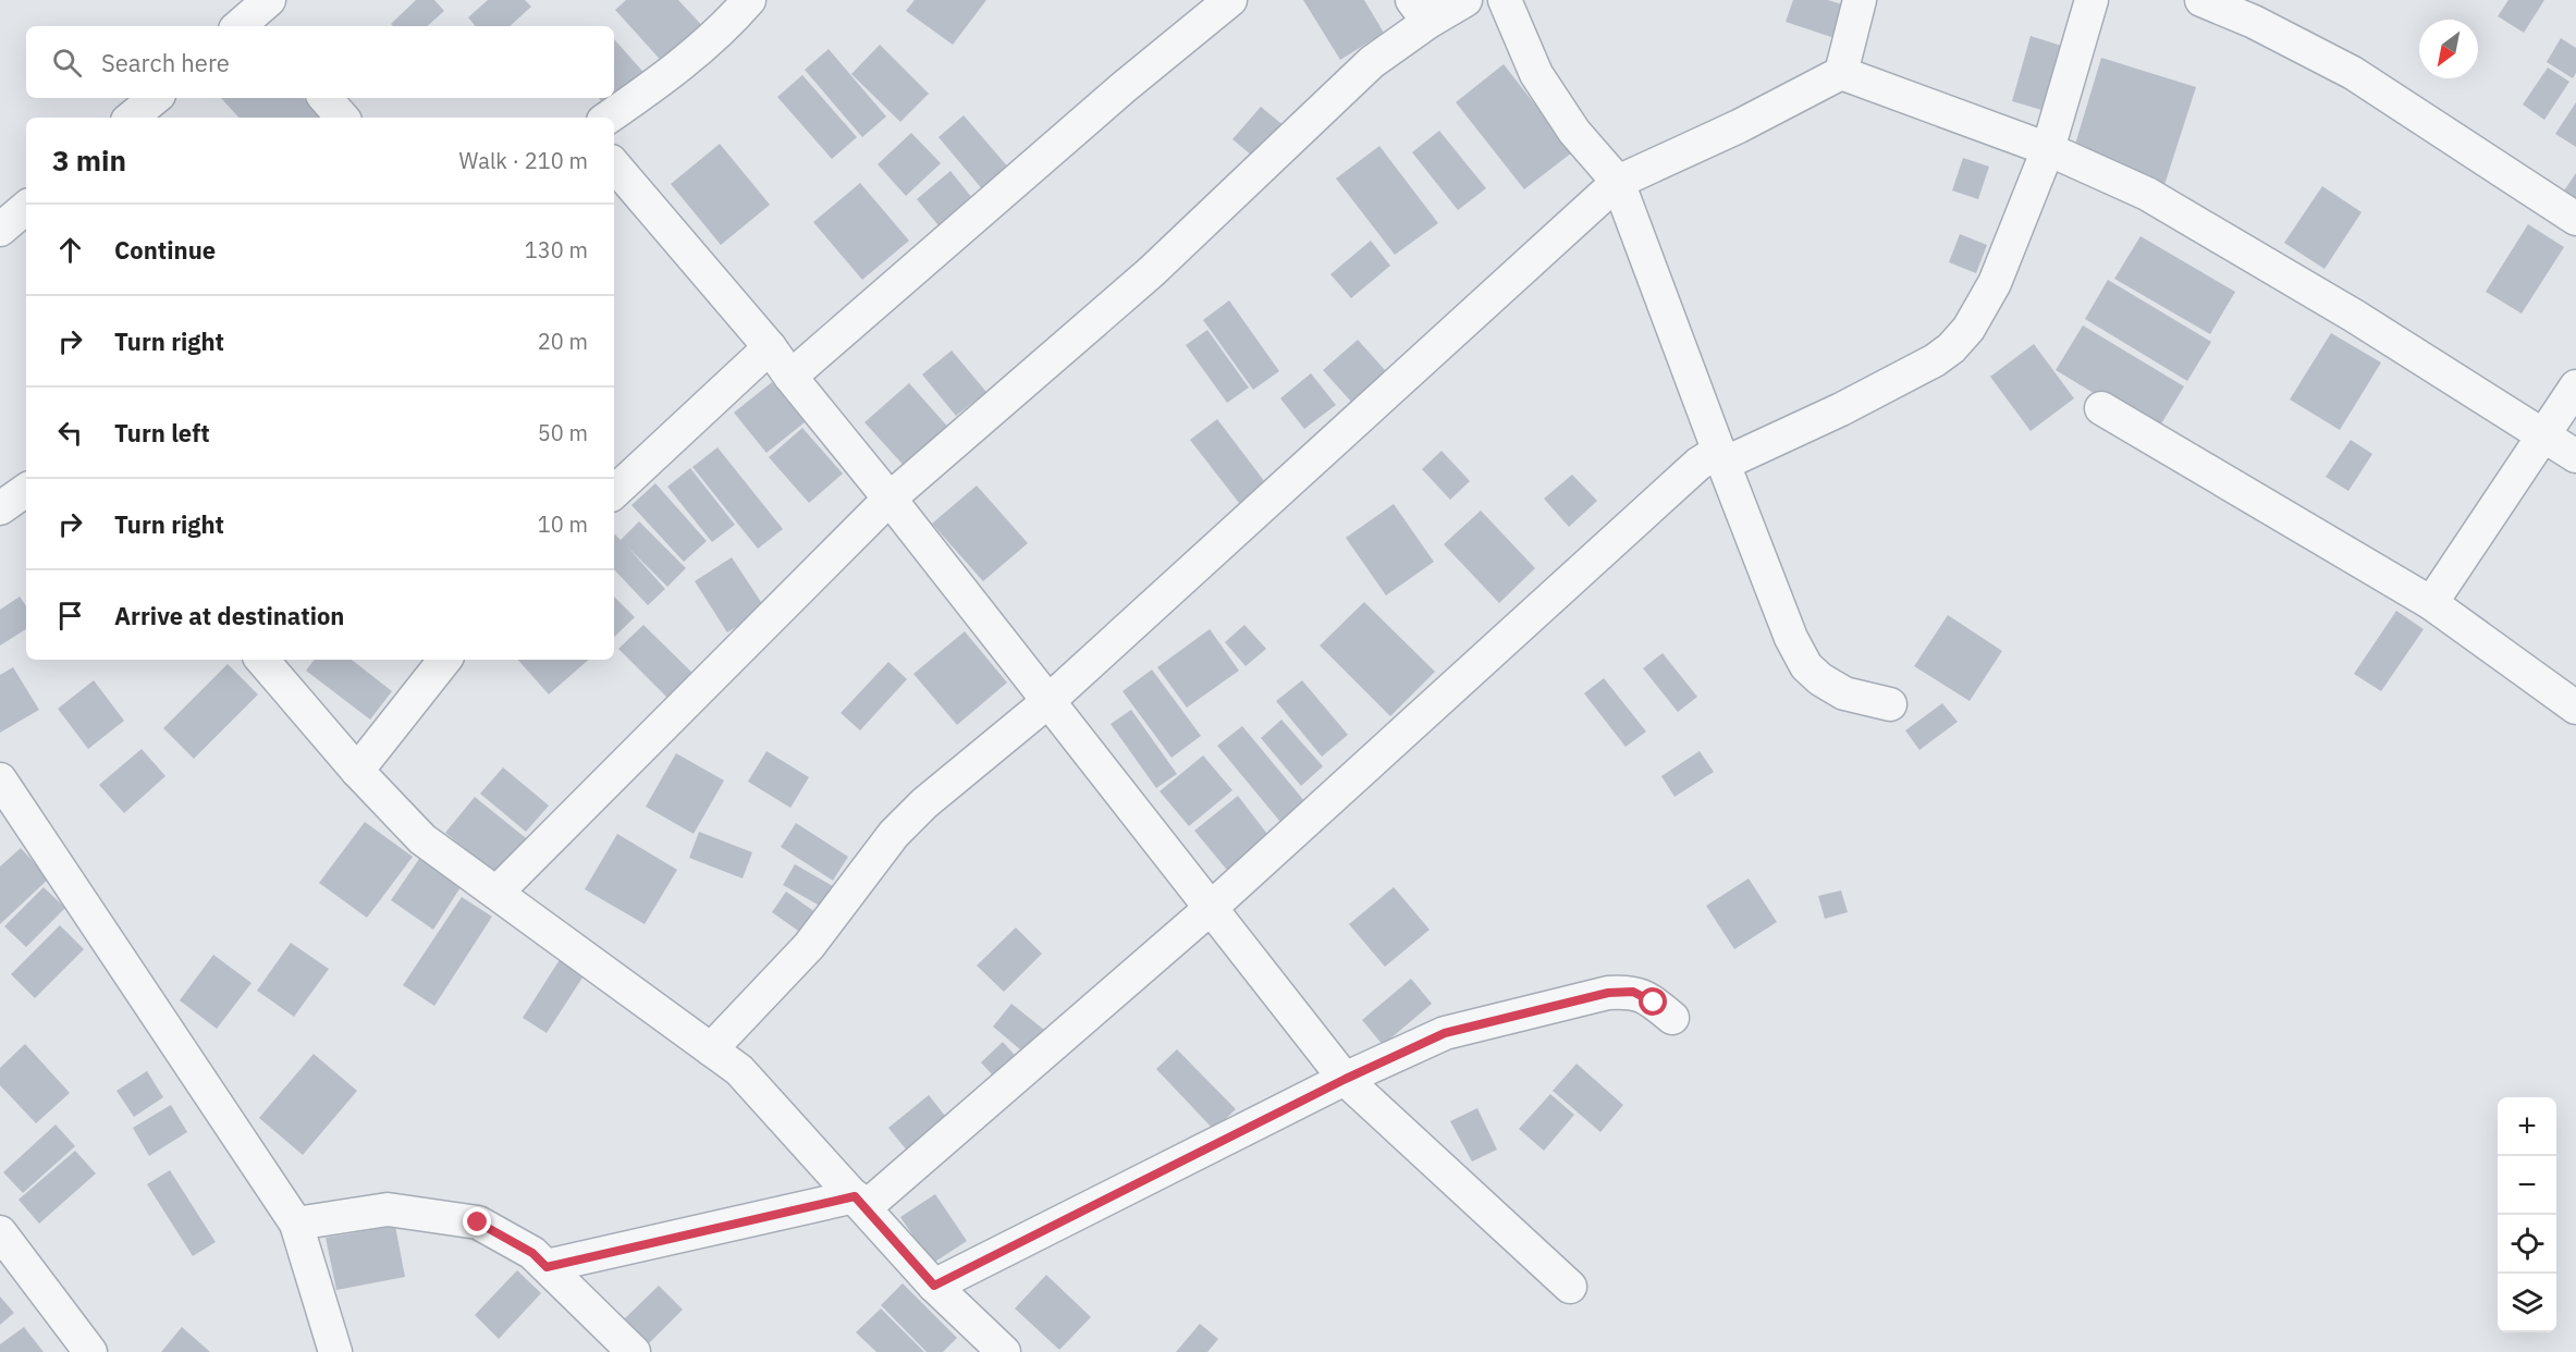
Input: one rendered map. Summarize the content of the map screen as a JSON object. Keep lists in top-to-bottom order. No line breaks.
{"north":"bottom left","page":{"search":"Search here","heading":["3 min","Walk · 210 m"],"list":[["Continue","130 m"],["Turn right","20 m"],["Turn left","50 m"],["Turn right","10 m"],"Arrive at destination"],"map_buttons":["+","−"]}}
